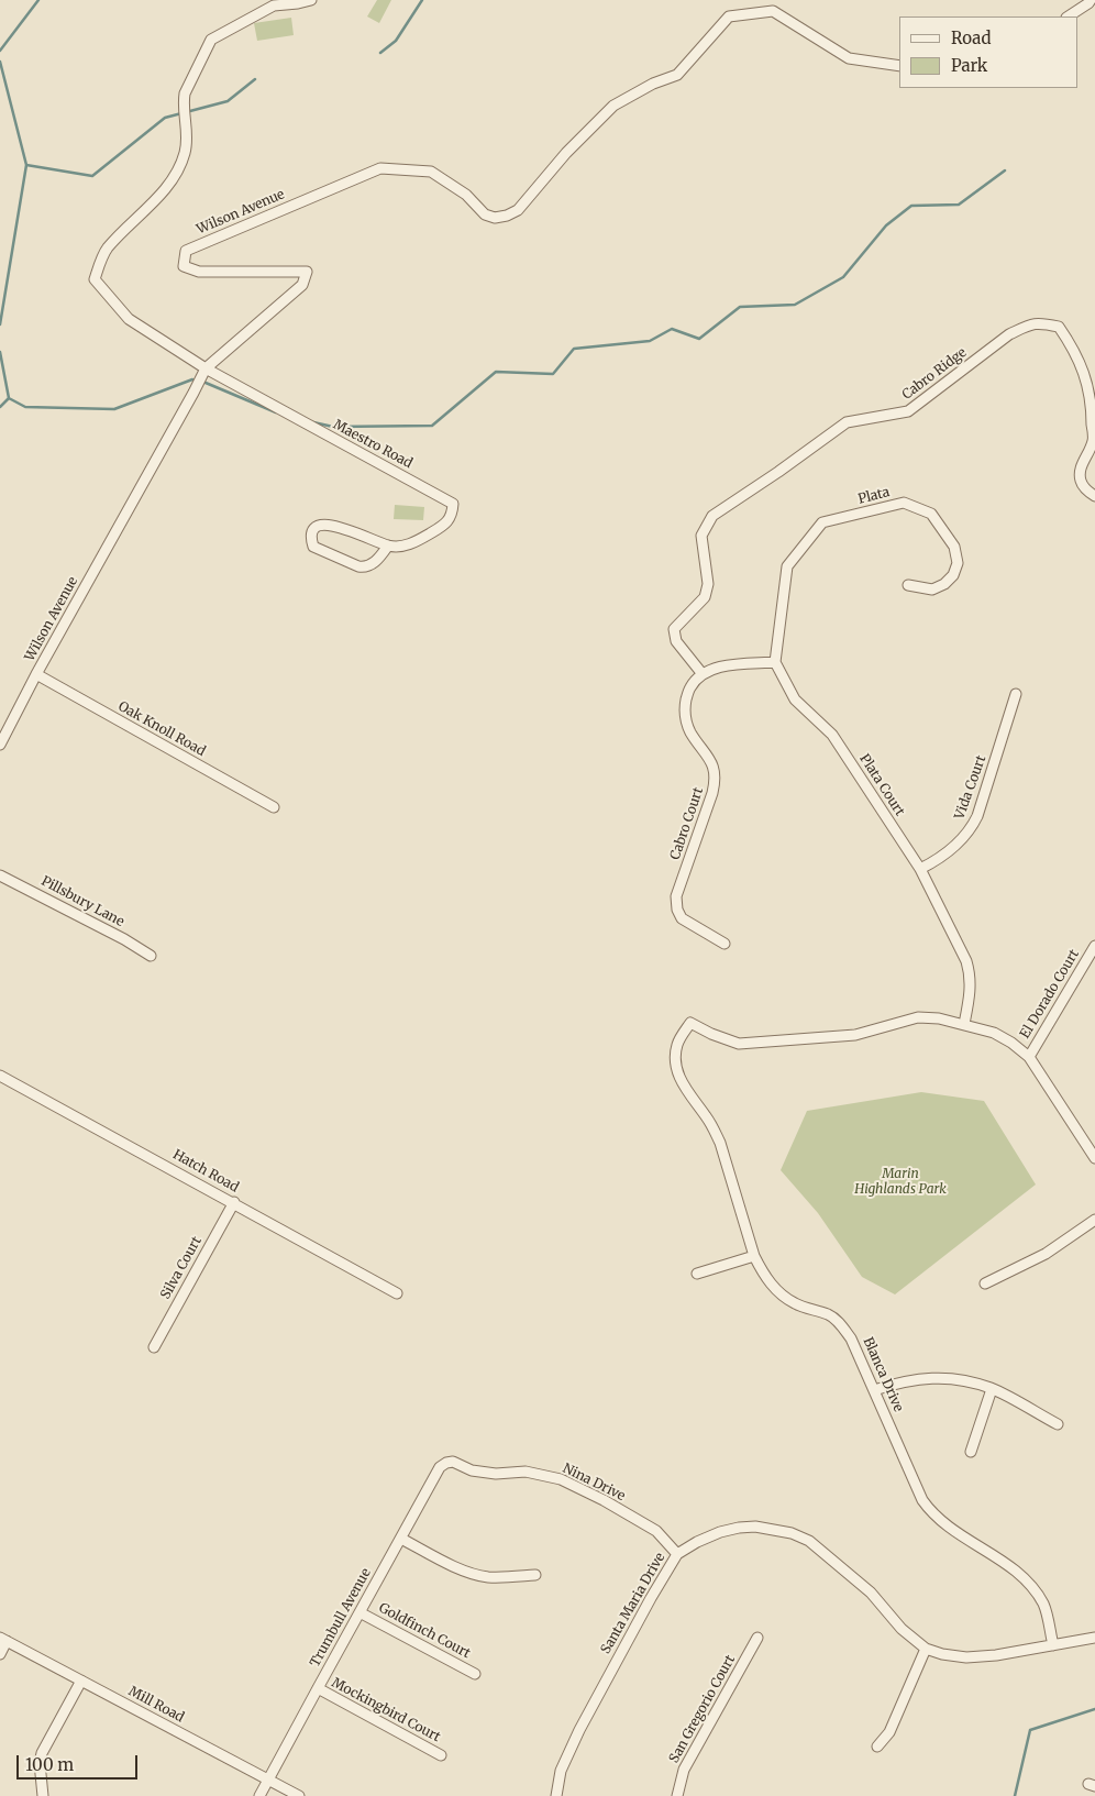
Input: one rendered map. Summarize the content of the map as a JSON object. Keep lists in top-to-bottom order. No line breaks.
{"streets":{"street":["Wilson Avenue","Cabro Ridge","Maestro Road","Plata","Oak Knoll Road","Plata Court","Vida Court","Cabro Court","Pillsbury Lane","El Dorado Court","Hatch Road","Silva Court","Blanca Drive","Nina Drive","Santa Maria Drive","Trumbull Avenue","Goldfinch Court","Mill Road","San Gregorio Court","Mockingbird Court"]},"crossings":[["Wilson Avenue","Maestro Road"],["Wilson Avenue","Oak Knoll Road"],["Cabro Ridge","Cabro Court"],["Plata","Plata Court"],["Plata Court","Vida Court"],["Plata Court","Blanca Drive"],["Hatch Road","Silva Court"],["Blanca Drive","Santa Maria Drive"],["Nina Drive","Santa Maria Drive"],["Nina Drive","Trumbull Avenue"],["Trumbull Avenue","Goldfinch Court"],["Trumbull Avenue","Mill Road"],["Trumbull Avenue","Mockingbird Court"]],"parks":["Marin Highlands Park"],"legend":["Road","Park"],"scale_bar":"100 m"}
